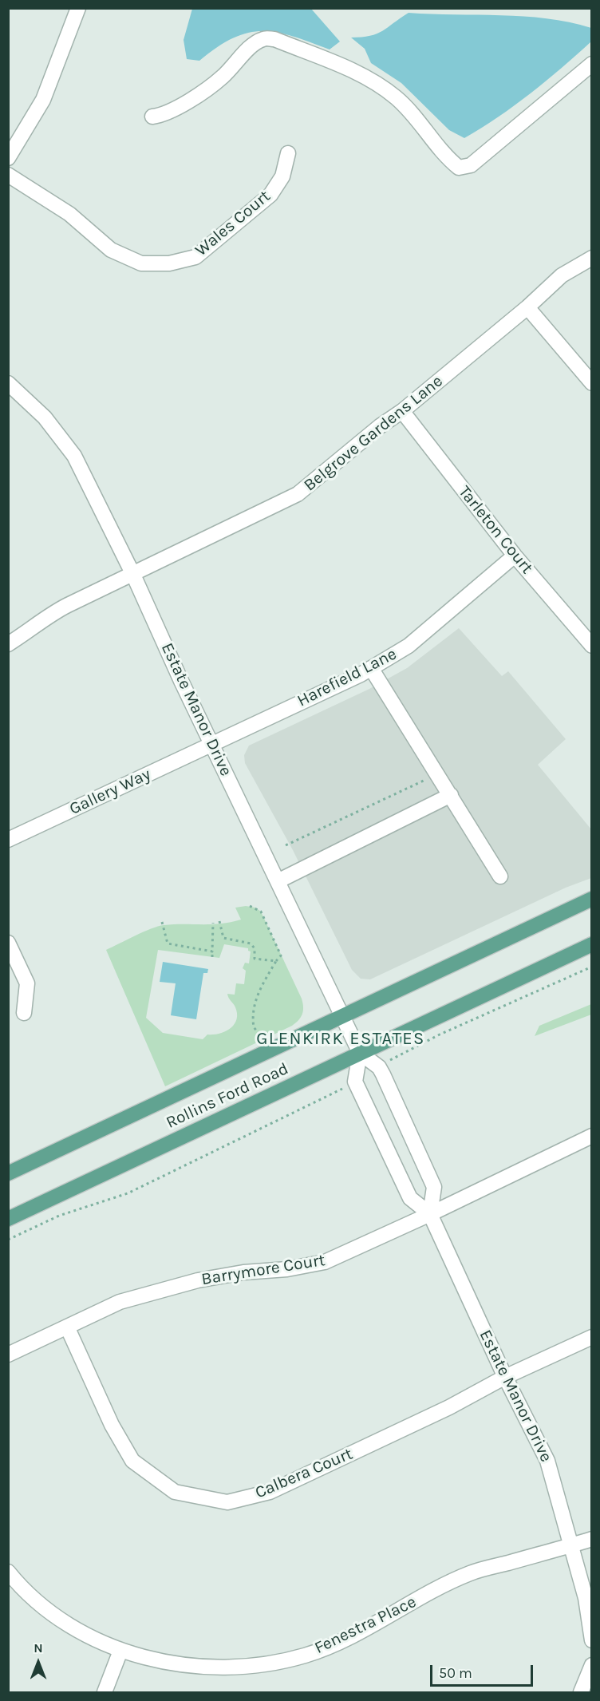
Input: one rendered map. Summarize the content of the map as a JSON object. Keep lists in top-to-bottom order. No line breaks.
{"streets":{"main road":["Rollins Ford Road"],"street":["Wales Court","Belgrove Gardens Lane","Tarleton Court","Harefield Lane","Estate Manor Drive","Gallery Way","Barrymore Court","Calbera Court","Fenestra Place"]},"crossings":[["Belgrove Gardens Lane","Tarleton Court"],["Belgrove Gardens Lane","Estate Manor Drive"],["Tarleton Court","Harefield Lane"],["Harefield Lane","Estate Manor Drive"],["Harefield Lane","Gallery Way"],["Estate Manor Drive","Gallery Way"],["Estate Manor Drive","Rollins Ford Road"],["Estate Manor Drive","Barrymore Court"],["Estate Manor Drive","Calbera Court"],["Estate Manor Drive","Fenestra Place"],["Barrymore Court","Calbera Court"]],"districts":["GLENKIRK ESTATES"],"scale_bar":"50 m","north":"top"}
